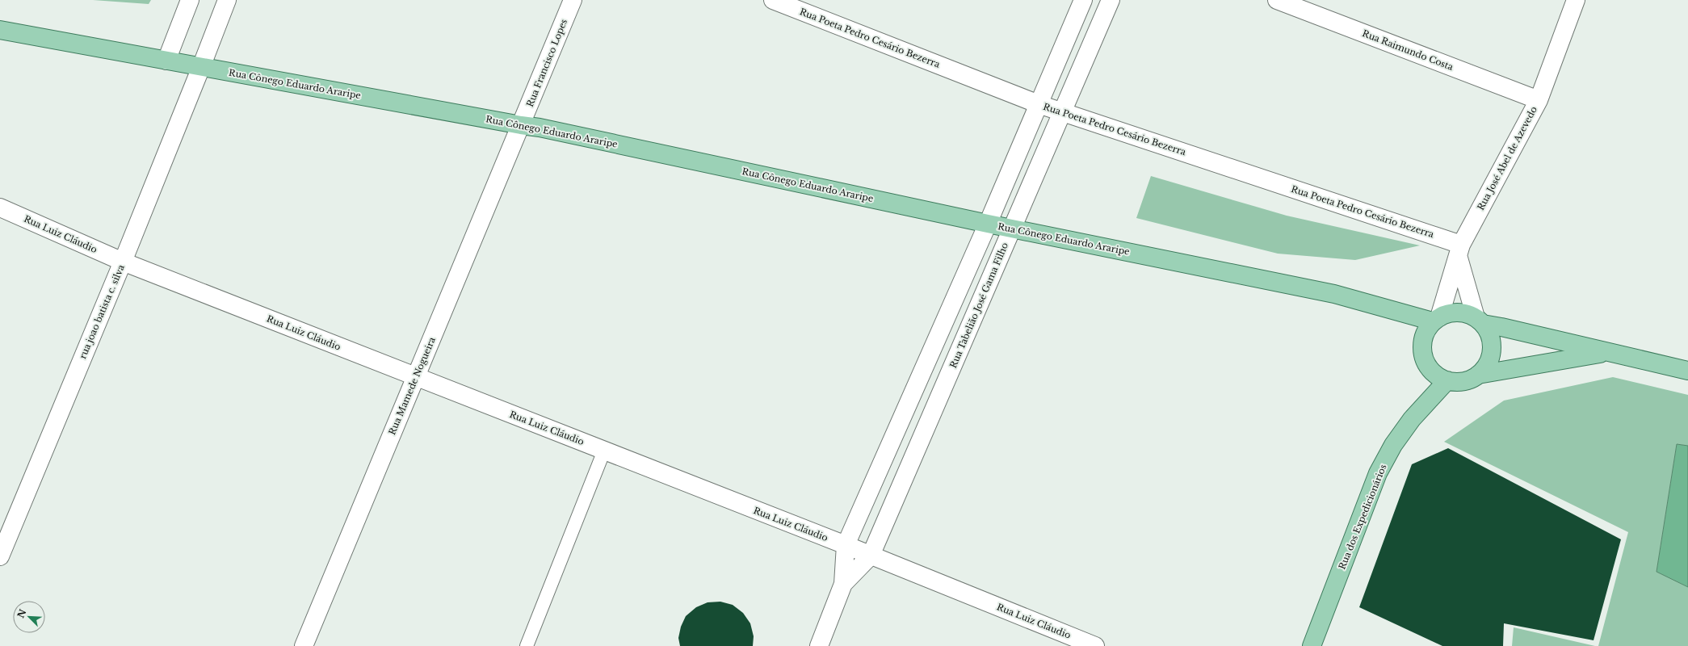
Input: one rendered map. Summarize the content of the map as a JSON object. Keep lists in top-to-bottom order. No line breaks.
{"streets":{"main road":["Rua Cônego Eduardo Araripe","Rua dos Expedicionários"],"street":["Rua Poeta Pedro Cesário Bezerra","Rua Raimundo Costa","Rua Francisco Lopes","Rua José Abel de Azevedo","Rua Luiz Cláudio","Rua Tabelião José Gama Filho","rua joao batista c. silva","Rua Mamede Nogueira"]},"crossings":[["Rua Poeta Pedro Cesário Bezerra","Rua José Abel de Azevedo"],["Rua Poeta Pedro Cesário Bezerra","Rua Tabelião José Gama Filho"],["Rua Raimundo Costa","Rua José Abel de Azevedo"],["Rua Francisco Lopes","Rua Cônego Eduardo Araripe"],["Rua Francisco Lopes","Rua Mamede Nogueira"],["Rua Cônego Eduardo Araripe","Rua José Abel de Azevedo"],["Rua Cônego Eduardo Araripe","Rua Tabelião José Gama Filho"],["Rua Cônego Eduardo Araripe","rua joao batista c. silva"],["Rua Cônego Eduardo Araripe","Rua Mamede Nogueira"],["Rua Cônego Eduardo Araripe","Rua dos Expedicionários"],["Rua José Abel de Azevedo","Rua dos Expedicionários"],["Rua Luiz Cláudio","Rua Tabelião José Gama Filho"],["Rua Luiz Cláudio","rua joao batista c. silva"],["Rua Luiz Cláudio","Rua Mamede Nogueira"]],"north":"top left"}
